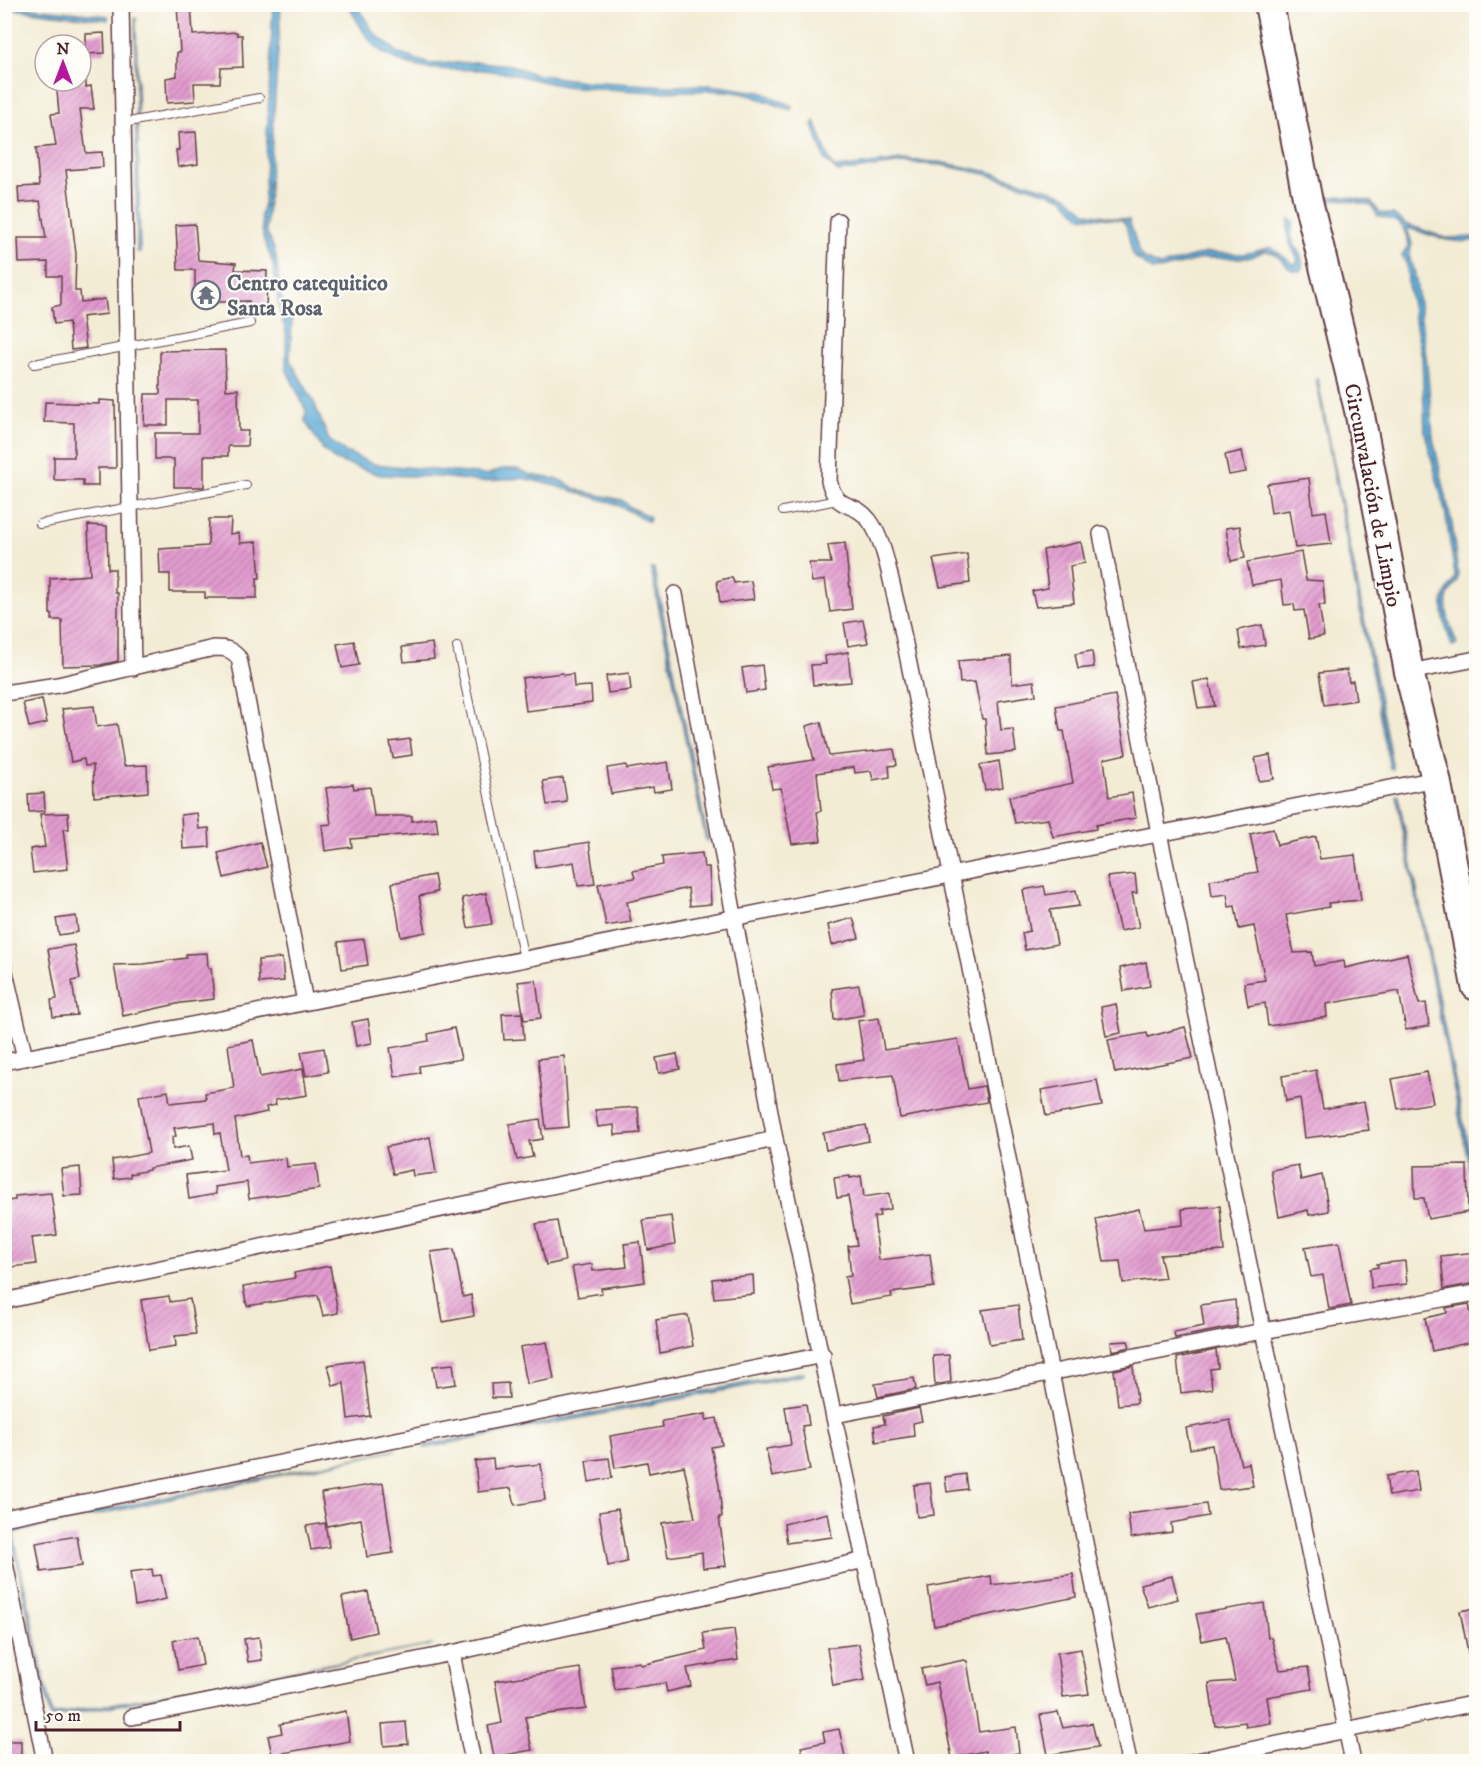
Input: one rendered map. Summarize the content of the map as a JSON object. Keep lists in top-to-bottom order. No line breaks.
{"streets":{"highway":["Circunvalación de Limpio"]},"places":{"temple":["Centro catequitico Santa Rosa"]},"scale_bar":"50 m","north":"top"}
